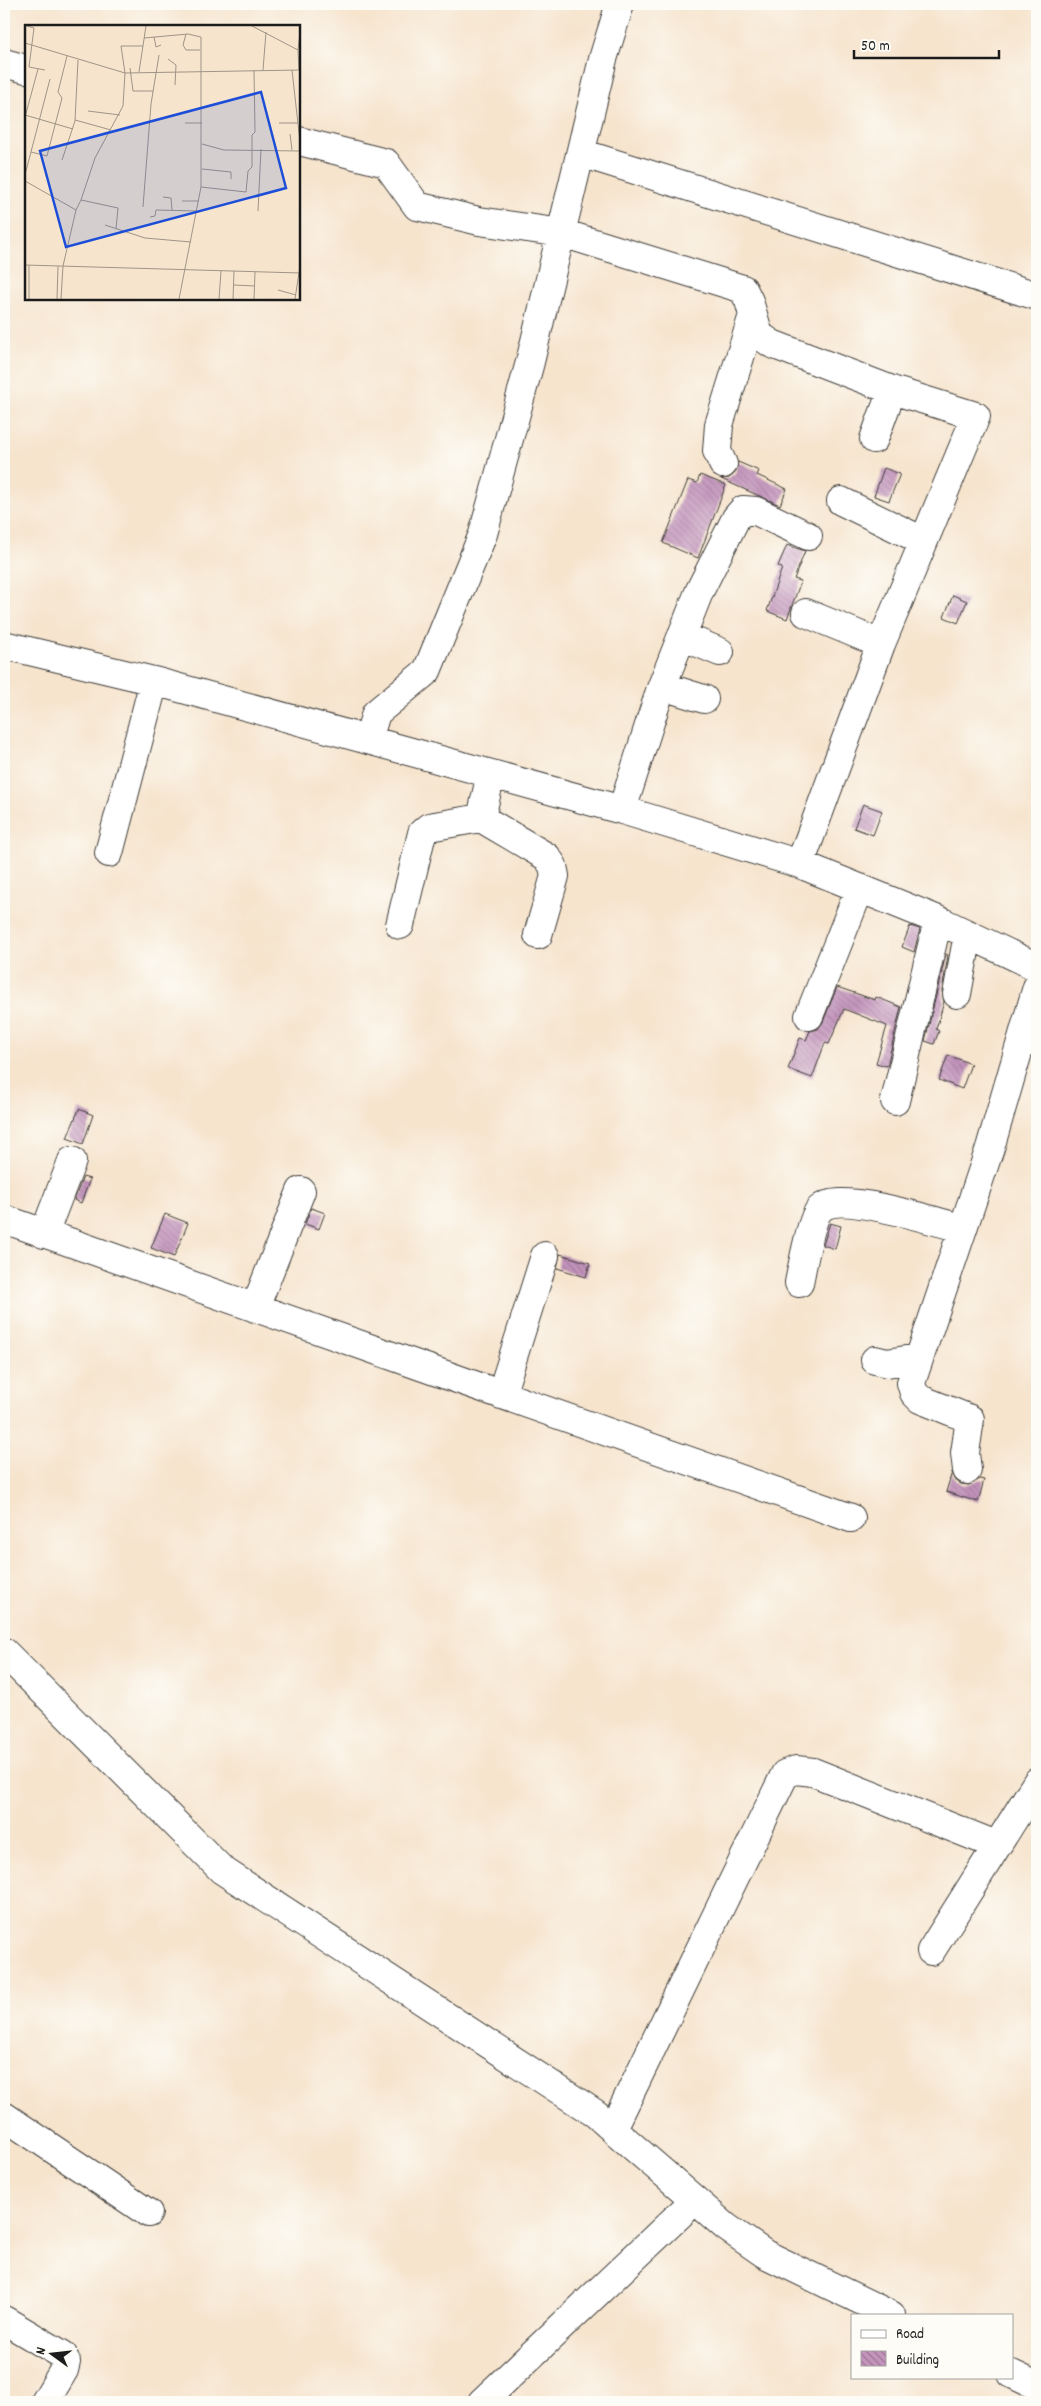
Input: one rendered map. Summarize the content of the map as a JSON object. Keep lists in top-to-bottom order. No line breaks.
{"legend":["Road","Building"],"scale_bar":"50 m","north":"left"}
